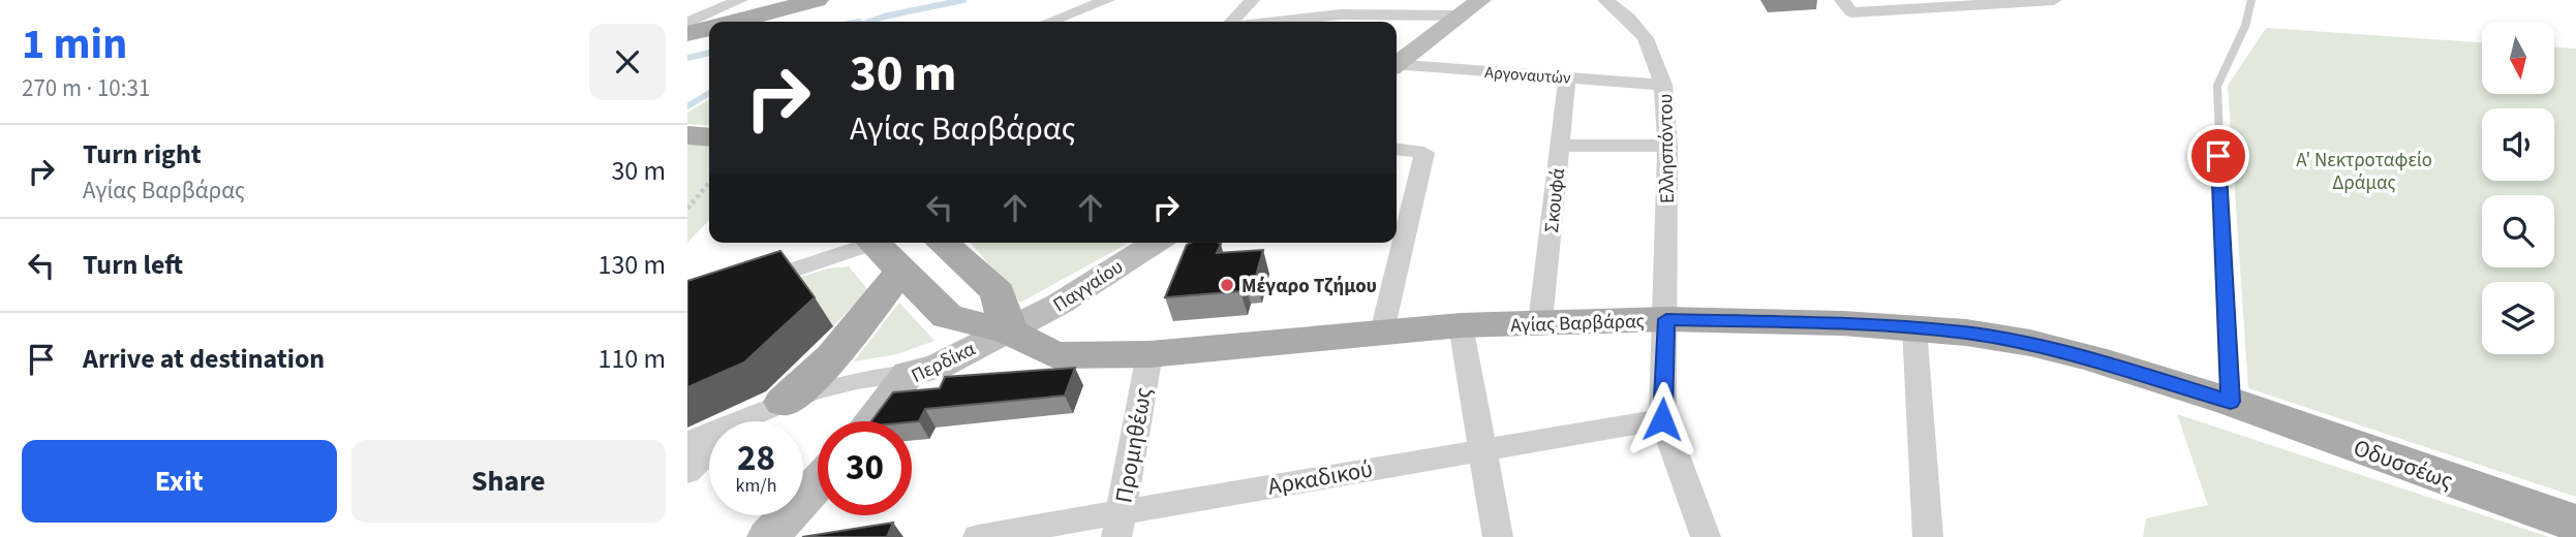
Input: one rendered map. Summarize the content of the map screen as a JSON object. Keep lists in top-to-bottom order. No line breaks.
{"streets":{"main road":["Παγγαίου","Αγίας Βαρβάρας","Περδίκα","Οδυσσέως"],"street":["Αργοναυτών","Ελλησπόντου","Σκουφά","Προμηθέως","Αρκαδικού"]},"crossings":[["Αργοναυτών","Ελλησπόντου"],["Αργοναυτών","Σκουφά"],["Ελλησπόντου","Αγίας Βαρβάρας"],["Ελλησπόντου","Αρκαδικού"],["Σκουφά","Αγίας Βαρβάρας"],["Παγγαίου","Αγίας Βαρβάρας"],["Παγγαίου","Περδίκα"],["Αγίας Βαρβάρας","Περδίκα"],["Αγίας Βαρβάρας","Προμηθέως"],["Αγίας Βαρβάρας","Οδυσσέως"],["Προμηθέως","Αρκαδικού"]],"parks":["Α' Νεκτροταφείο Δράμας"],"places":["Μέγαρο Τζήμου"],"north":"bottom","page":{"heading":["1 min","270 m · 10:31"],"turn":["30 m","Αγίας Βαρβάρας"],"list":[{"name":"Turn right","note":"Αγίας Βαρβάρας","value":"30 m"},{"name":"Turn left","value":"130 m"},{"name":"Arrive at destination","value":"110 m"}],"speed":"28 km/h","limit":"30","buttons":["Exit","Share"]}}
